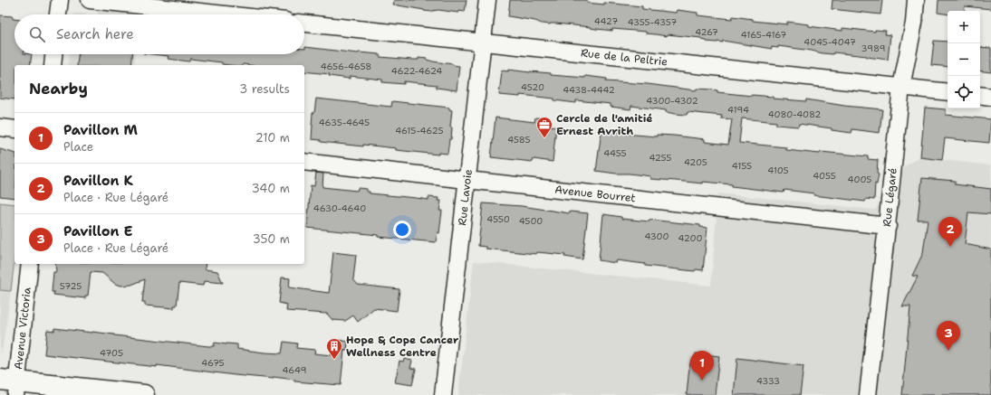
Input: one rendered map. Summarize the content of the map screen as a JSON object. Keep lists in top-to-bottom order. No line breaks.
{"streets":{"street":["Rue de la Peltrie","Avenue Bourret","Rue Lavoie","Rue Légaré","Avenue Victoria"]},"crossings":[["Rue de la Peltrie","Rue Lavoie"],["Rue de la Peltrie","Rue Légaré"],["Avenue Bourret","Rue Lavoie"],["Avenue Bourret","Rue Légaré"]],"places":{"office":["Cercle de l'amitié Ernest Avrith"],"building":["Hope & Cope Cancer Wellness Centre"]},"house_numbers":["4427","4355-4357","4267","4165-4167","4045-4047","3989","4656-4658","4622-4624","4520","4438-4442","4300-4302","4194","4080-4082","4635-4645","4615-4625","4585","4455","4255","4205","4155","4105","4055","4005","4630-4640","4550","4500","4300","4200","5725","4705","4675","4649","4333"],"page":{"map_buttons":["+","−"],"search":"Search here","heading":["Nearby","3 results"],"list":[{"mark":"1","name":"Pavillon M","note":"Place","value":"210 m"},{"mark":"2","name":"Pavillon K","note":"Place · Rue Légaré","value":"340 m"},{"mark":"3","name":"Pavillon E","note":"Place · Rue Légaré","value":"350 m"}],"pins":["2","3","1"]}}
